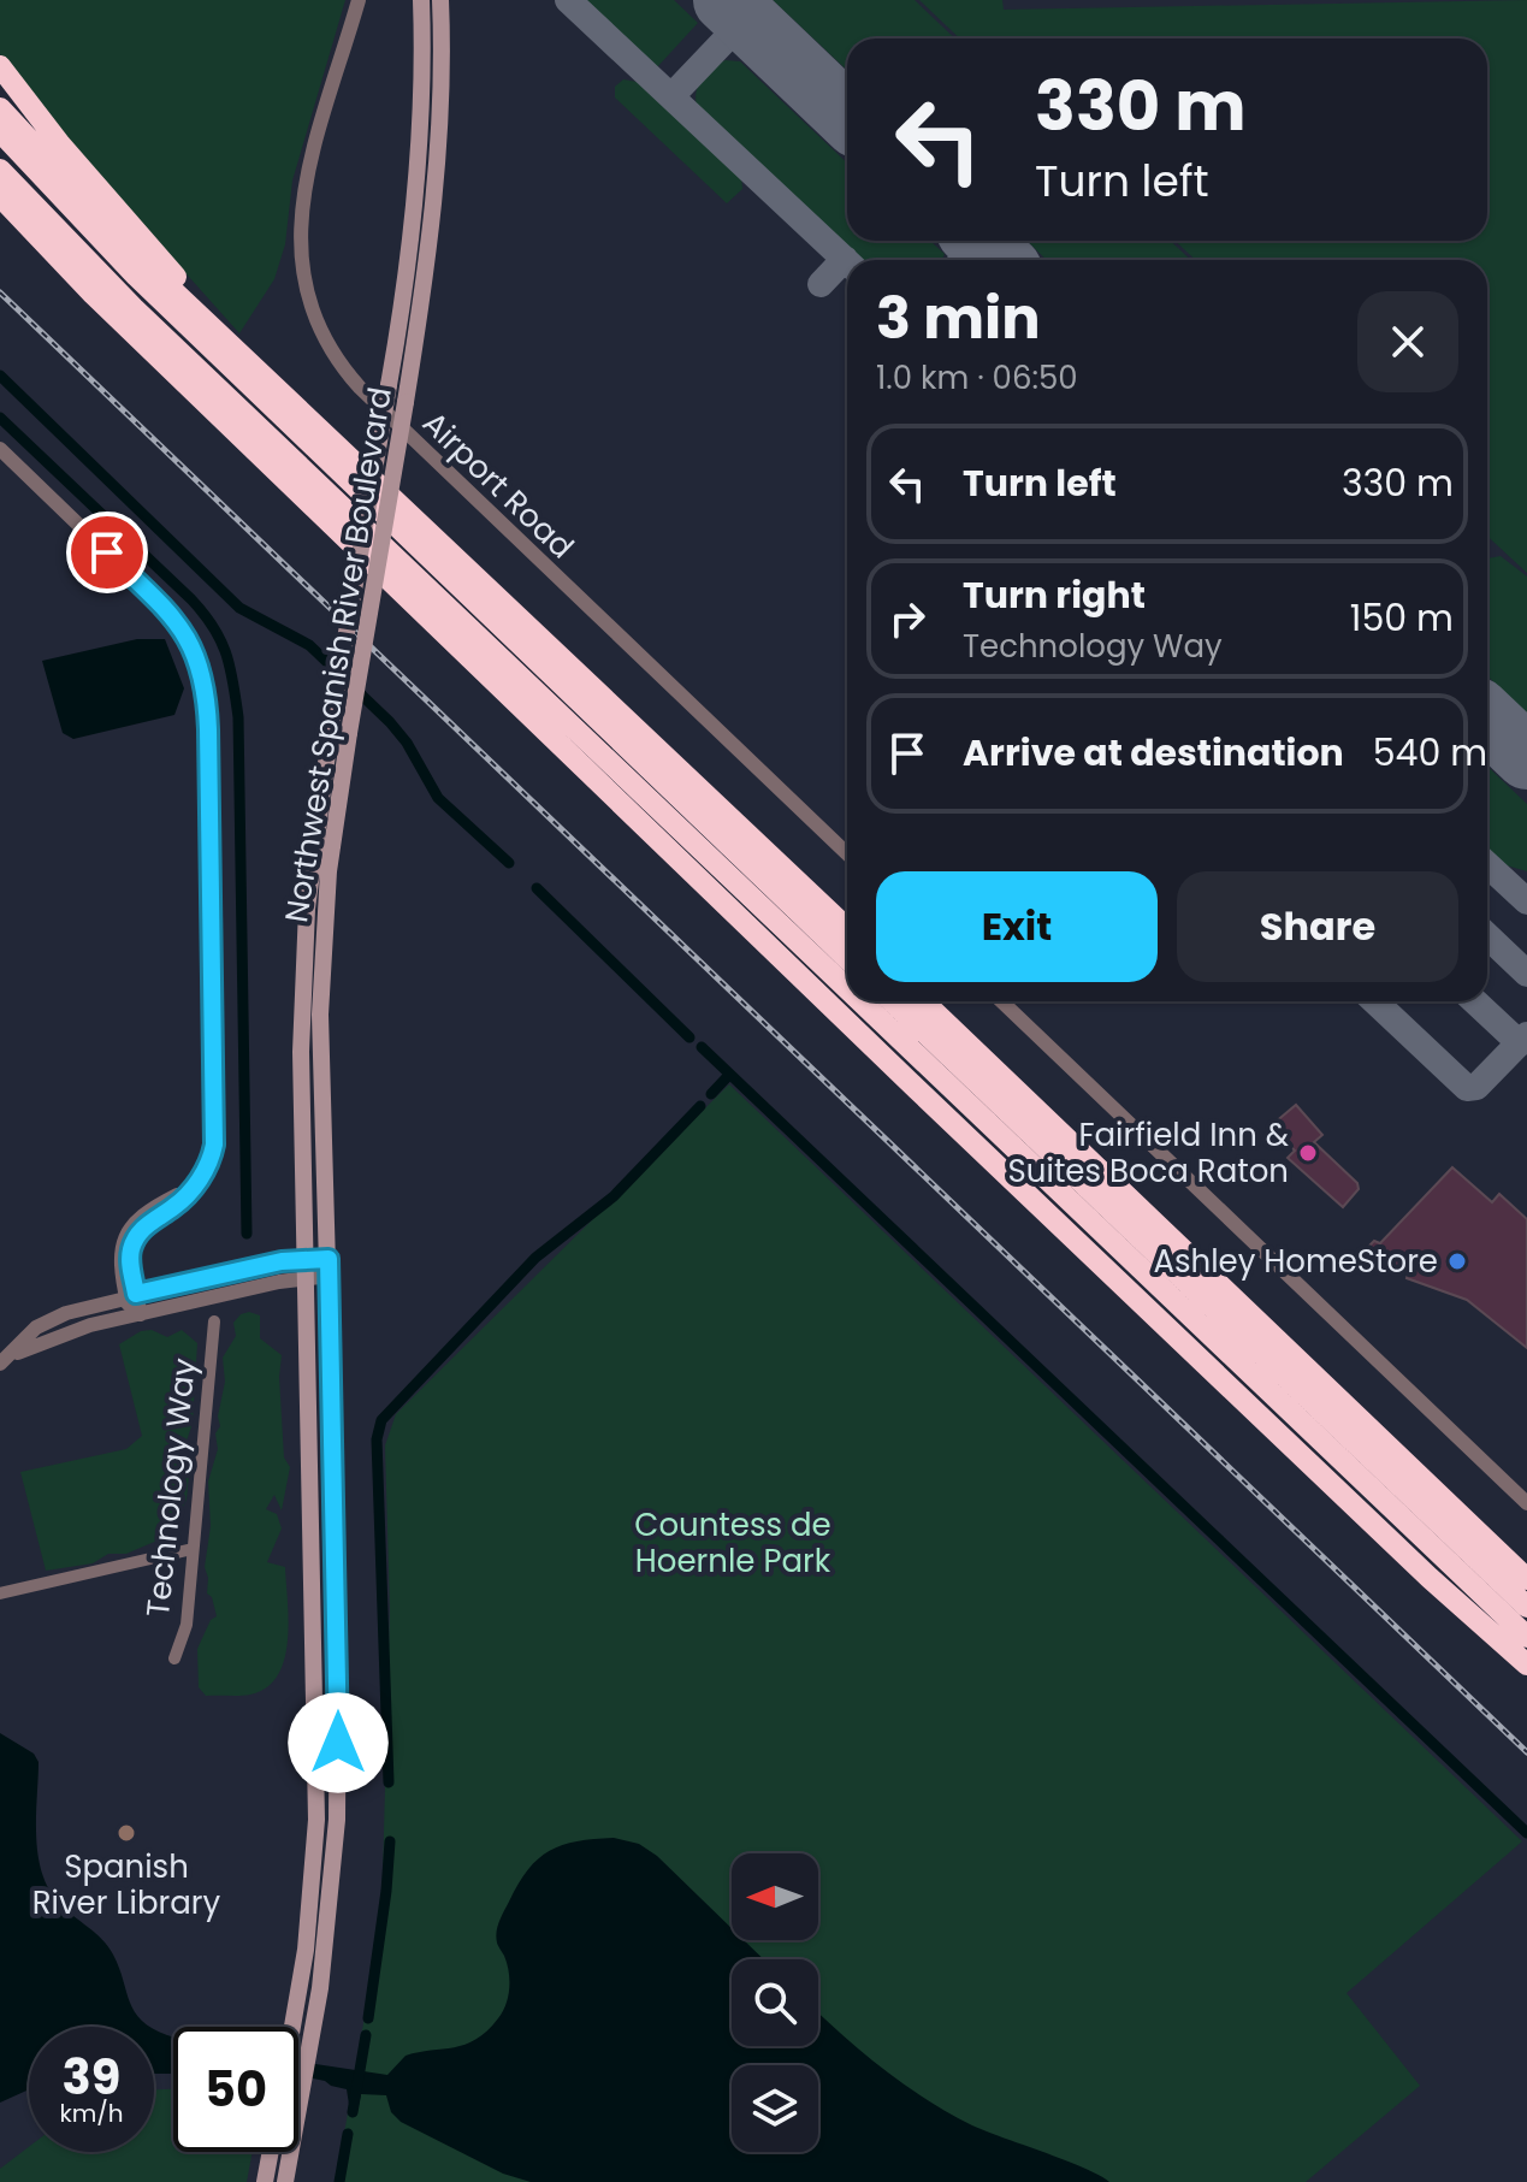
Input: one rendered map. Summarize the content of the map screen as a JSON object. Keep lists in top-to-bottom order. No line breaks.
{"streets":{"main road":["Northwest Spanish River Boulevard"],"street":["Airport Road","Technology Way"]},"parks":["Countess de Hoernle Park"],"places":["Fairfield Inn & Suites Boca Raton","Ashley HomeStore","Spanish River Library"],"north":"left","page":{"turn":["330 m","Turn left"],"heading":["3 min","1.0 km · 06:50"],"list":[{"name":"Turn left","value":"330 m"},{"name":"Turn right","note":"Technology Way","value":"150 m"},{"name":"Arrive at destination","value":"540 m"}],"buttons":["Exit","Share"],"speed":"39 km/h","limit":"50"}}
